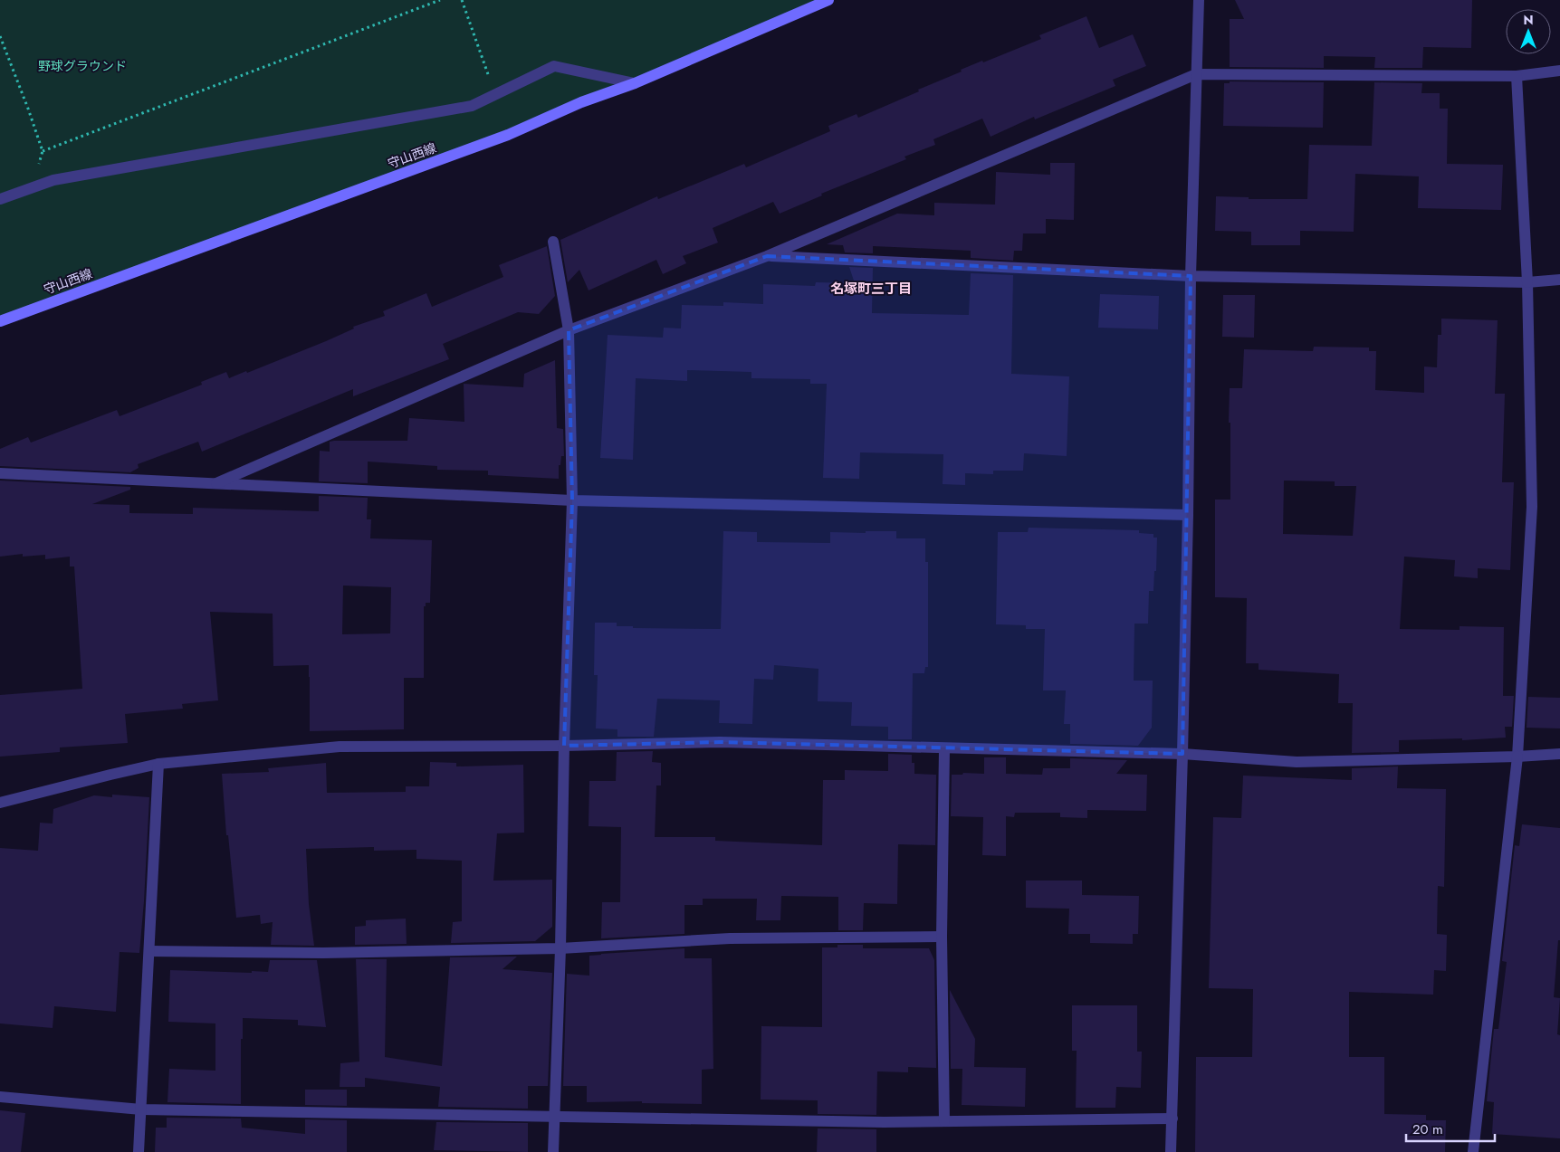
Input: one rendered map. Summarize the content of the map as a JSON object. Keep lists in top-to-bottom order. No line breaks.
{"streets":{"main road":["守山西線"]},"districts":["名塚町三丁目"],"parks":["野球グラウンド"],"scale_bar":"20 m","north":"top"}
